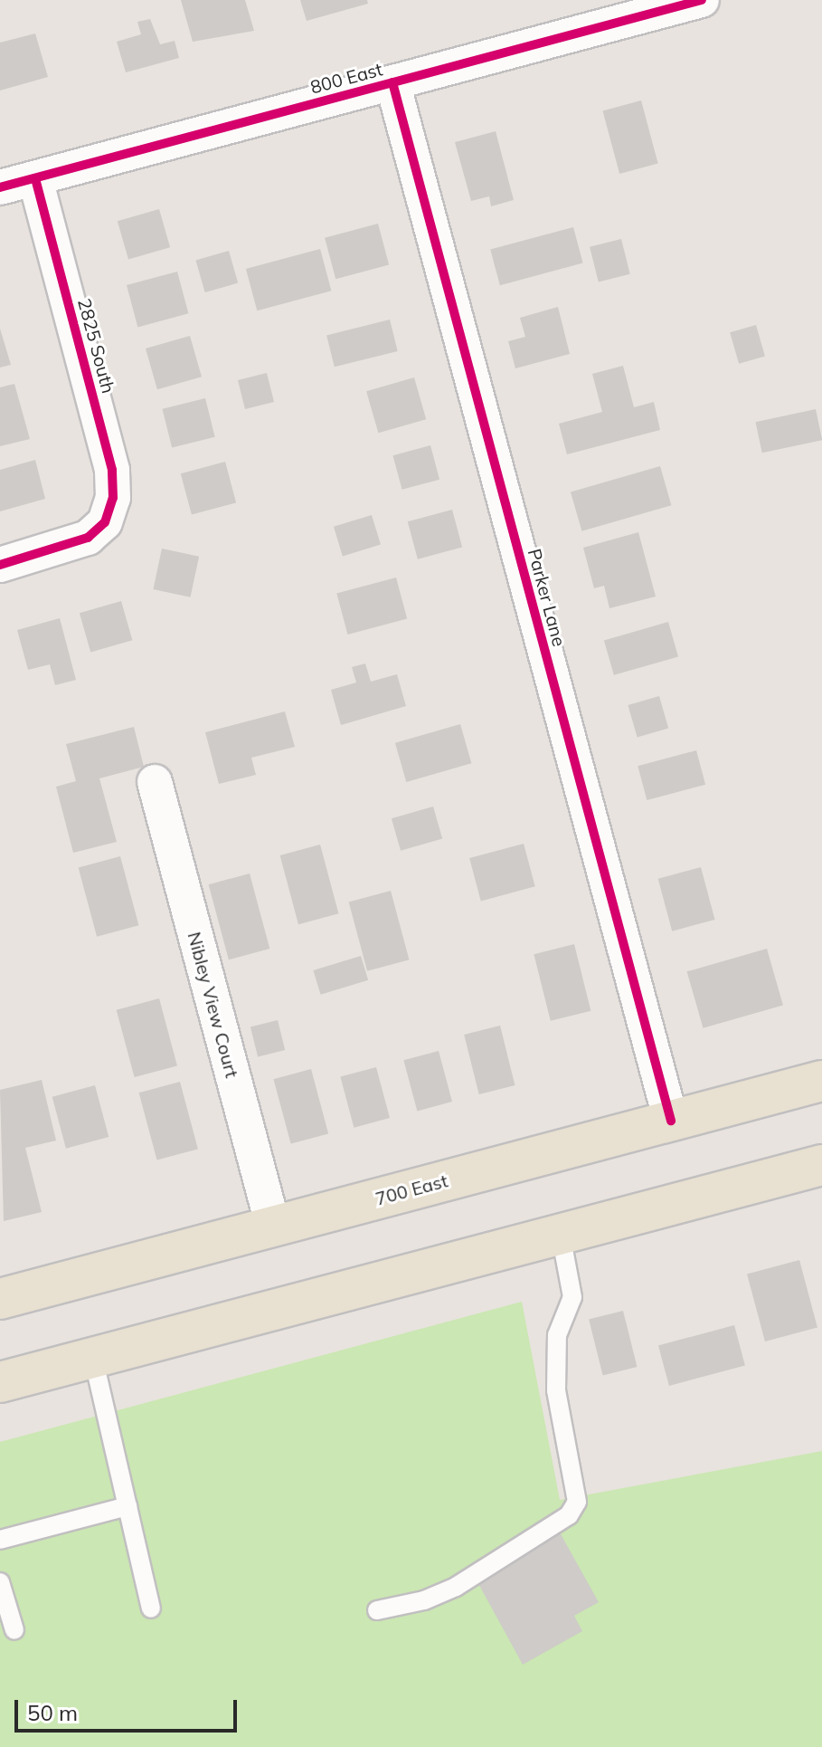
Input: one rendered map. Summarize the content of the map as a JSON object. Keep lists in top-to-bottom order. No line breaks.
{"streets":{"main road":["700 East"],"street":["800 East","2825 South","Parker Lane","Nibley View Court"]},"crossings":[["800 East","2825 South"],["800 East","Parker Lane"],["Parker Lane","700 East"],["Nibley View Court","700 East"]],"scale_bar":"50 m"}
